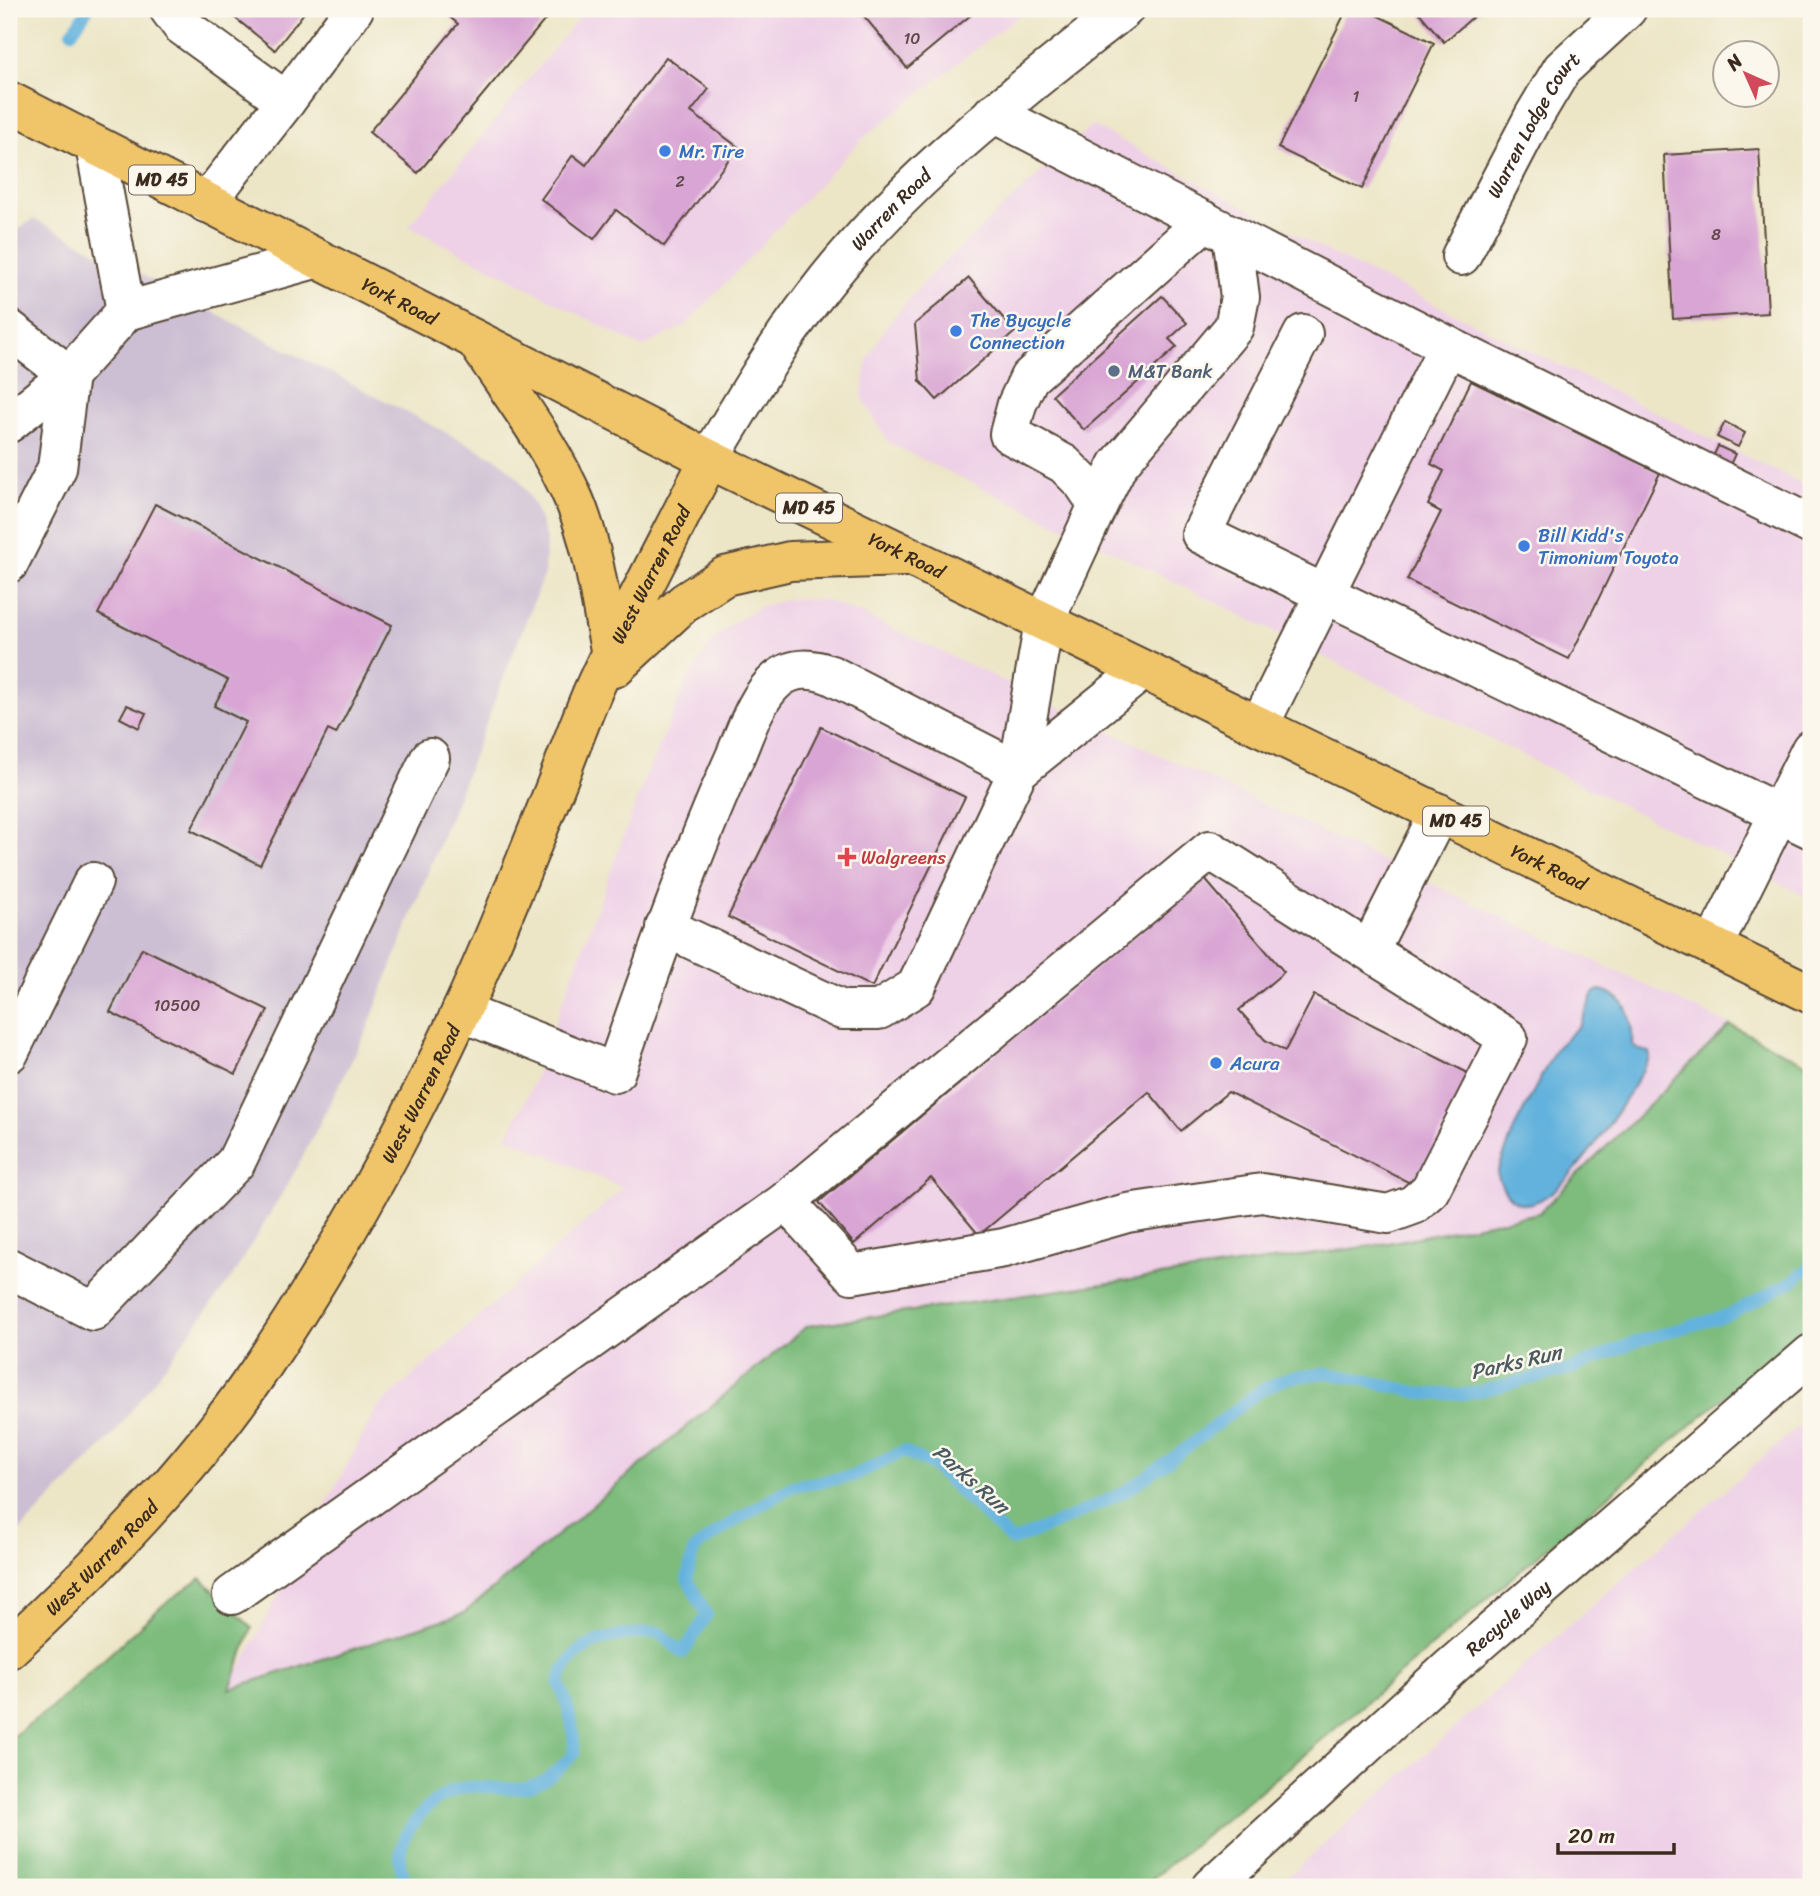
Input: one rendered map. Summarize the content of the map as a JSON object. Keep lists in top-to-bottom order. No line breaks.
{"streets":{"main road":["MD 45","York Road","West Warren Road"],"street":["Warren Lodge Court","Warren Road","Recycle Way"]},"crossings":[["Warren Road","York Road"],["Warren Road","West Warren Road"],["York Road","West Warren Road"]],"water":["Parks Run"],"places":{"other":["Mr. Tire","The Bycycle Connection","M&T Bank","Bill Kidd's Timonium Toyota","Acura"],"health":["Walgreens"]},"house_numbers":["10","1","2","8","10500"],"scale_bar":"20 m","north":"top left"}
